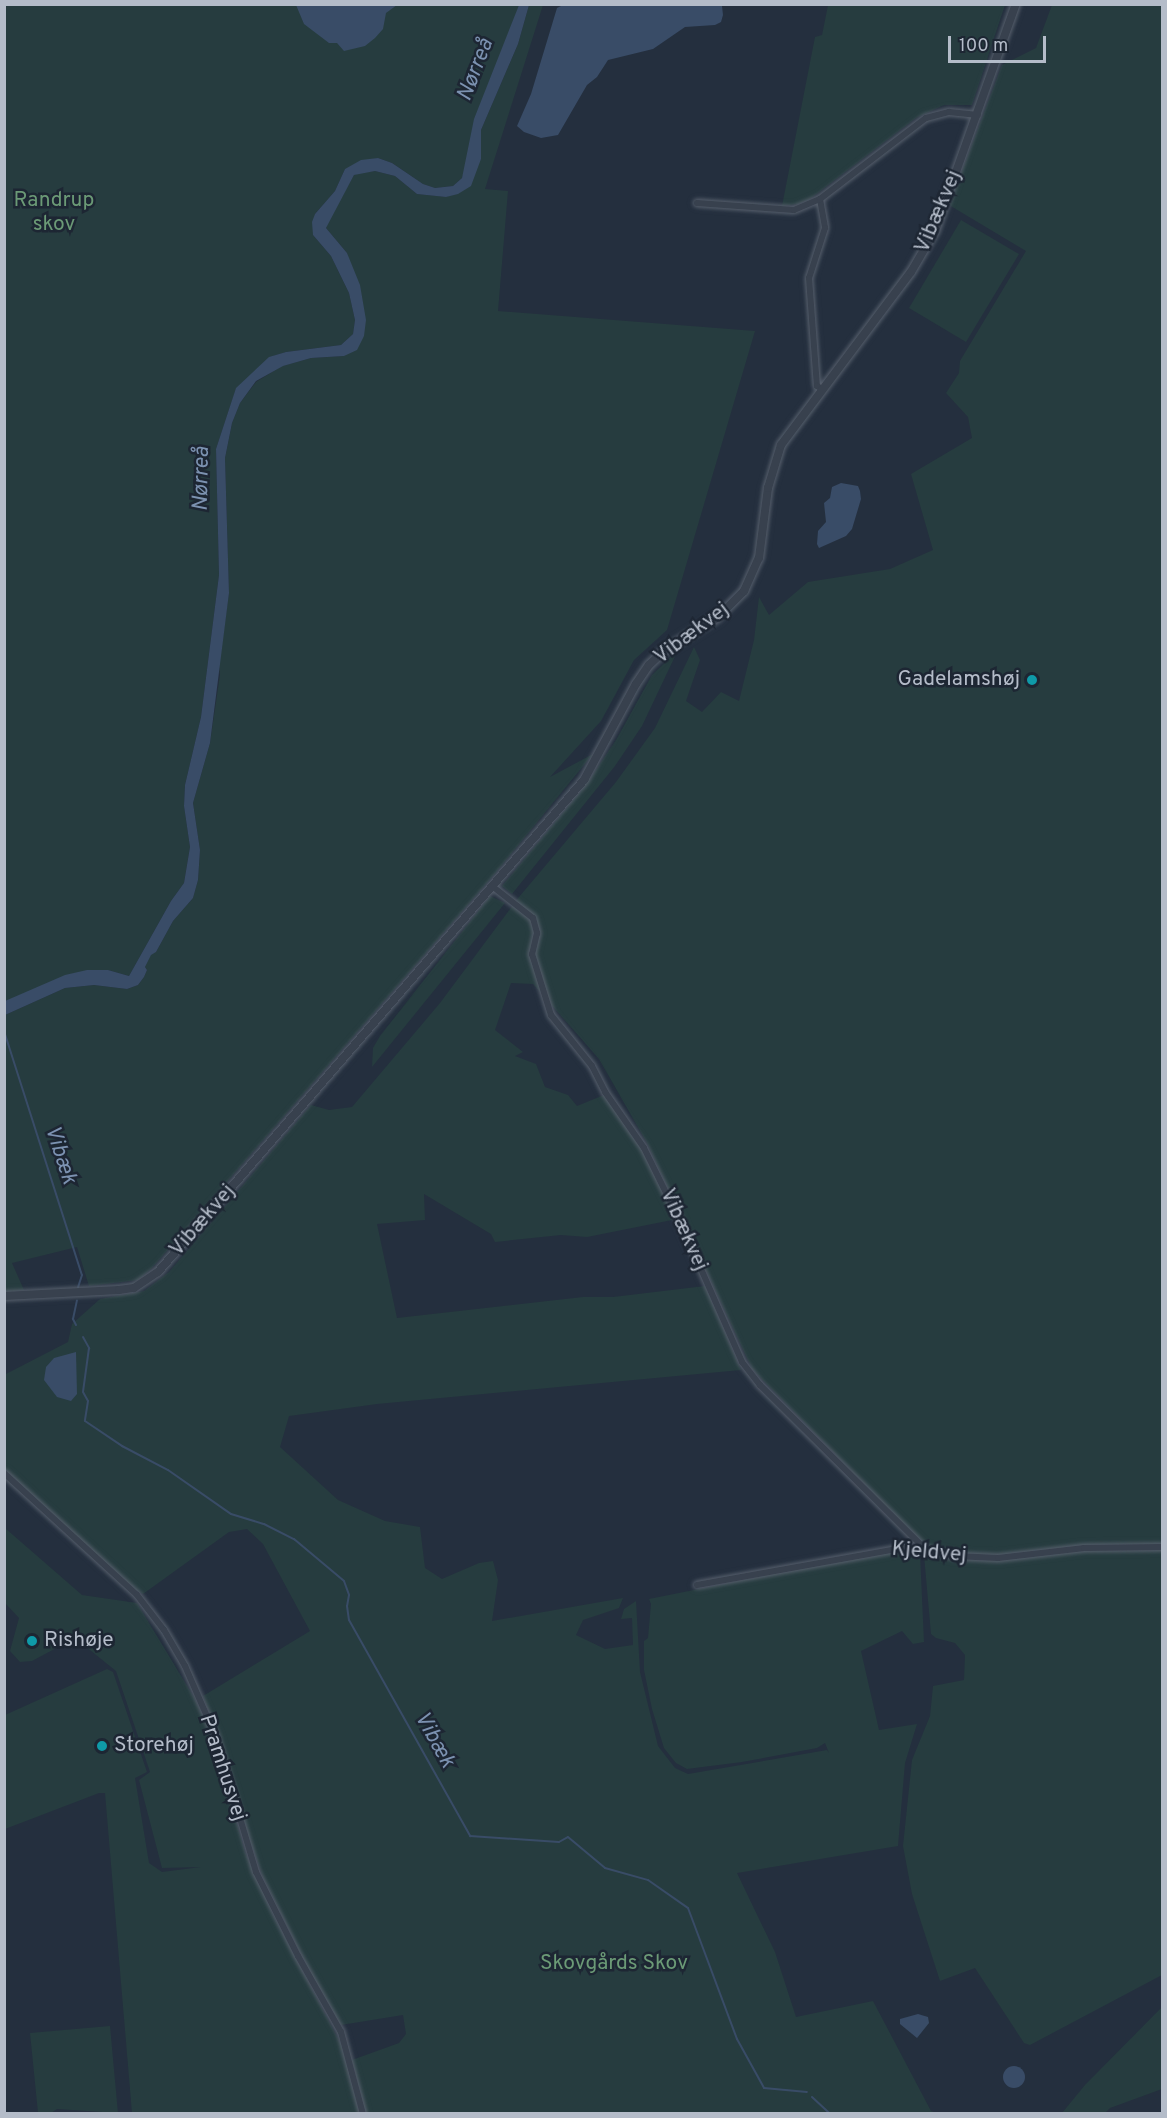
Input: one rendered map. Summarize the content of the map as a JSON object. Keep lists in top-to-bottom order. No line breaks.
{"streets":{"street":["Vibækvej","Kjeldvej","Pramhusvej"]},"crossings":[["Vibækvej","Kjeldvej"]],"water":["Nørreå","Vibæk"],"parks":["Randrup skov","Skovgårds Skov"],"places":["Gadelamshøj","Rishøje","Storehøj"],"scale_bar":"100 m"}
